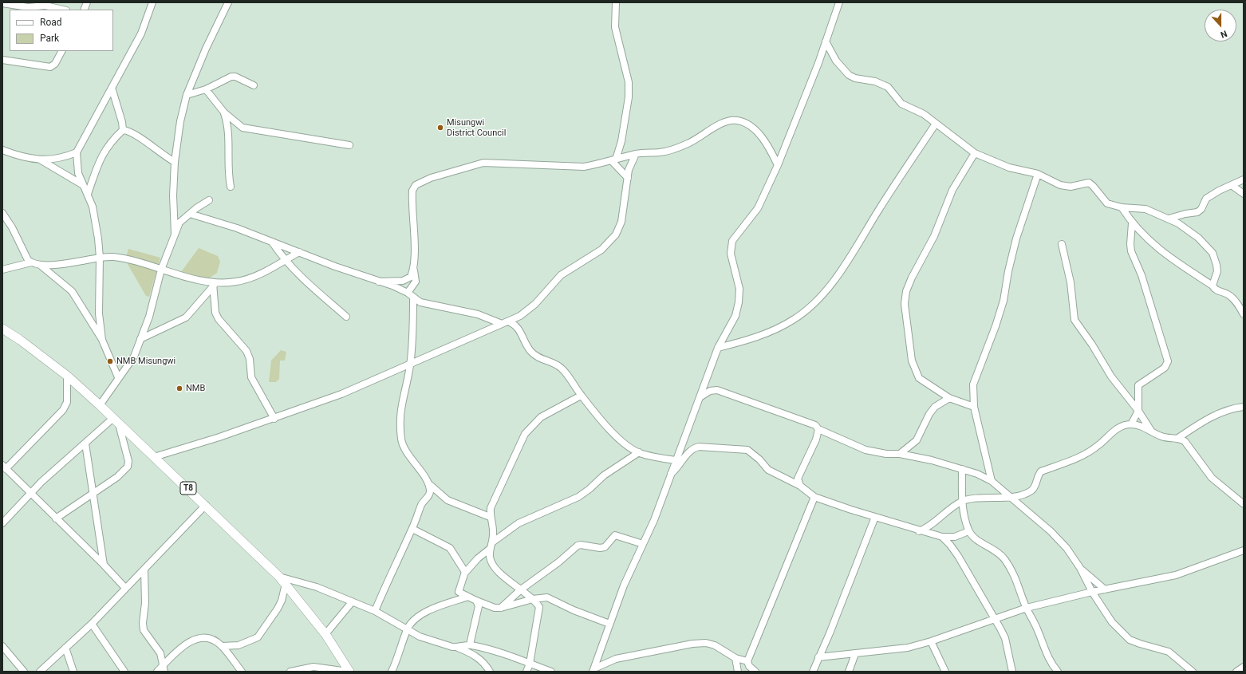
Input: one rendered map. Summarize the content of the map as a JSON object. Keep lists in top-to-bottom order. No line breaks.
{"streets":{"highway":["T8"]},"places":["Misungwi District Council","NMB Misungwi","NMB"],"legend":["Road","Park"],"north":"bottom"}
